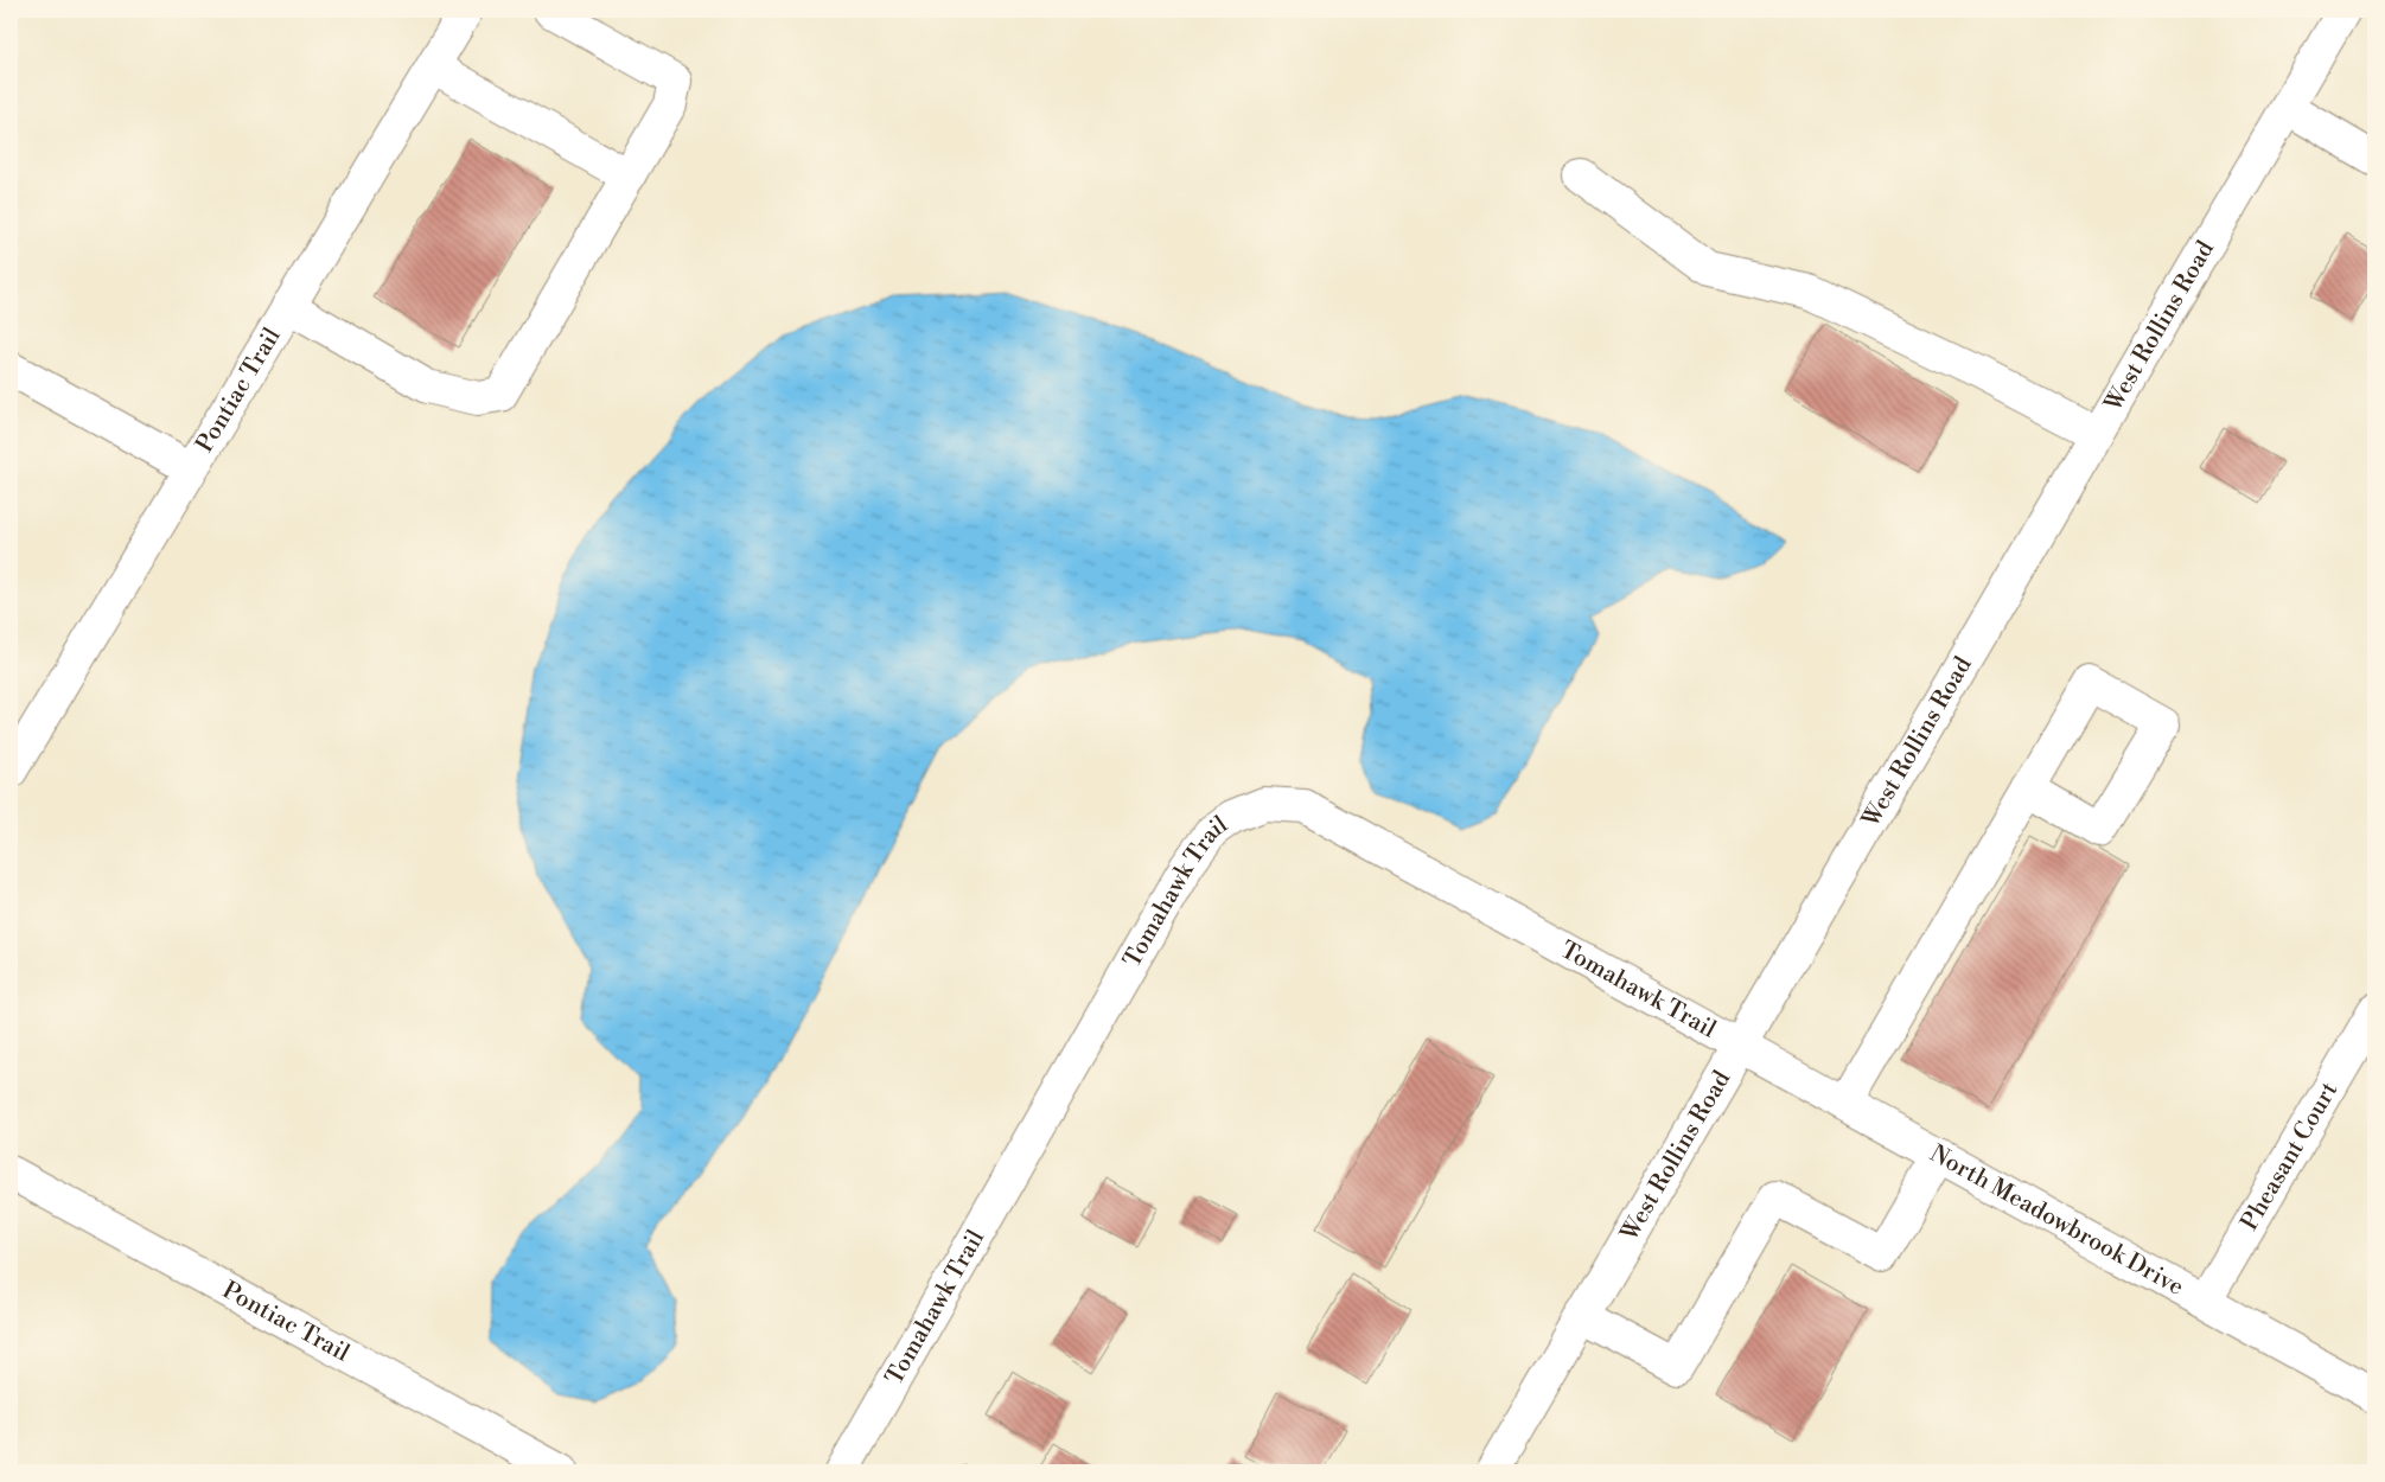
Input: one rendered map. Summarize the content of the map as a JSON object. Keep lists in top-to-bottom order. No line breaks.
{"streets":{"street":["West Rollins Road","Pontiac Trail","Tomahawk Trail","Pheasant Court","North Meadowbrook Drive"]},"crossings":[["West Rollins Road","Tomahawk Trail"],["West Rollins Road","North Meadowbrook Drive"],["Tomahawk Trail","North Meadowbrook Drive"],["Pheasant Court","North Meadowbrook Drive"]]}
